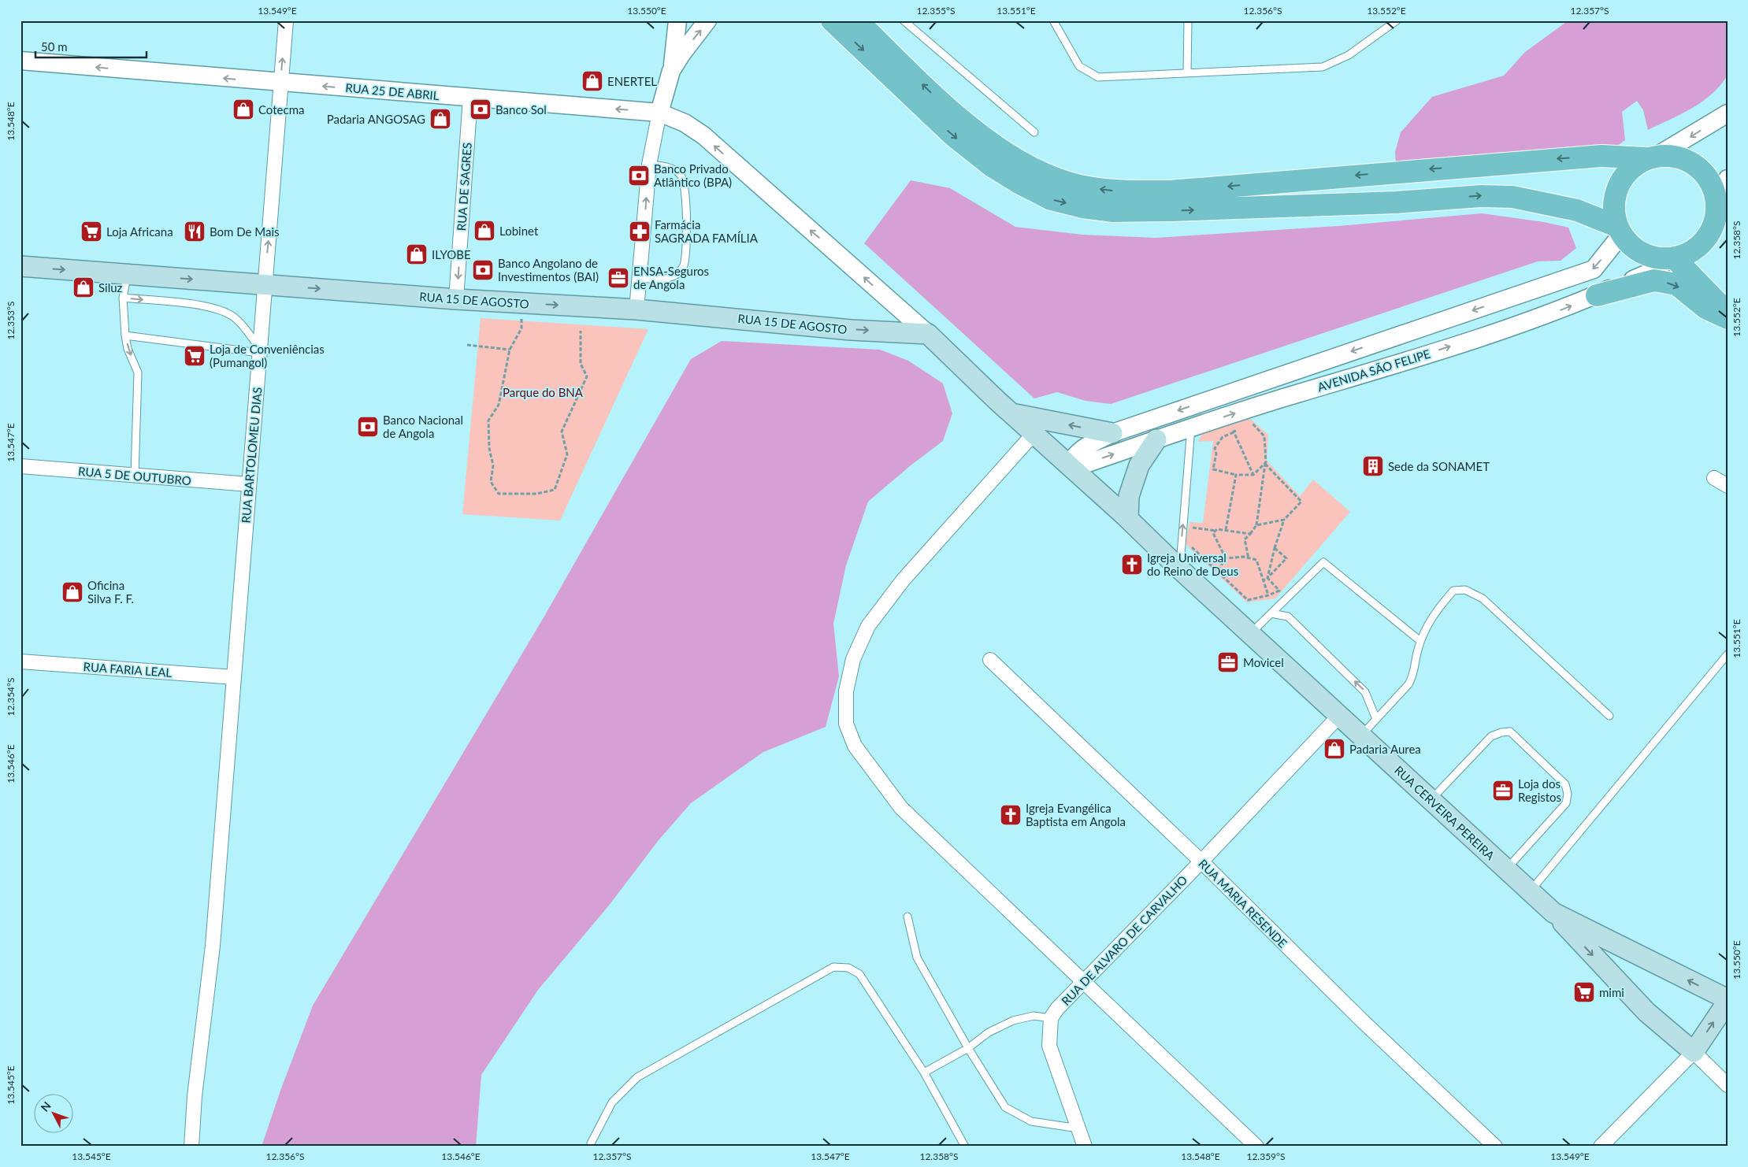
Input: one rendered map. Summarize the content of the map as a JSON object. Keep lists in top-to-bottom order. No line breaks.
{"streets":{"main road":["RUA 15 DE AGOSTO","RUA CERVEIRA PEREIRA"],"street":["RUA 25 DE ABRIL","RUA DE SAGRES","AVENIDA SÃO FELIPE","RUA BARTOLOMEU DIAS","RUA 5 DE OUTUBRO","RUA FARIA LEAL","RUA MARIA RESENDE","RUA DE ALVARO DE CARVALHO"]},"crossings":[["RUA 25 DE ABRIL","RUA DE SAGRES"],["RUA 25 DE ABRIL","RUA 15 DE AGOSTO"],["RUA 25 DE ABRIL","RUA BARTOLOMEU DIAS"],["RUA 25 DE ABRIL","RUA CERVEIRA PEREIRA"],["RUA DE SAGRES","RUA 15 DE AGOSTO"],["RUA 15 DE AGOSTO","RUA BARTOLOMEU DIAS"],["RUA 15 DE AGOSTO","RUA CERVEIRA PEREIRA"],["AVENIDA SÃO FELIPE","RUA CERVEIRA PEREIRA"],["RUA BARTOLOMEU DIAS","RUA 5 DE OUTUBRO"],["RUA BARTOLOMEU DIAS","RUA FARIA LEAL"],["RUA CERVEIRA PEREIRA","RUA DE ALVARO DE CARVALHO"],["RUA MARIA RESENDE","RUA DE ALVARO DE CARVALHO"]],"one_way":["RUA 25 DE ABRIL","RUA DE SAGRES","RUA 15 DE AGOSTO"],"parks":["Parque do BNA"],"places":{"shop":["ENERTEL","Cotecma","Padaria ANGOSAG","Lobinet","ILYOBE","Siluz","Oficina Silva F. F.","Padaria Aurea"],"bank":["Banco Sol","Banco Privado Atlântico (BPA)","Banco Angolano de Investimentos (BAI)","Banco Nacional de Angola"],"supermarket":["Loja Africana","Loja de Conveniências (Pumangol)","mimi"],"restaurant":["Bom De Mais"],"pharmacy":["Farmácia SAGRADA FAMÍLIA"],"office":["ENSA-Seguros de Angola","Movicel","Loja dos Registos"],"building":["Sede da SONAMET"],"church":["Igreja Universal do Reino de Deus","Igreja Evangélica Baptista em Angola"]},"scale_bar":"50 m","north":"top left","coordinates":["13.549°E","13.550°E","12.355°S","13.551°E","12.356°S","13.552°E","12.357°S","13.548°E","12.358°S","12.353°S","13.547°E","12.354°S","13.546°E","13.545°E","12.359°S"]}
